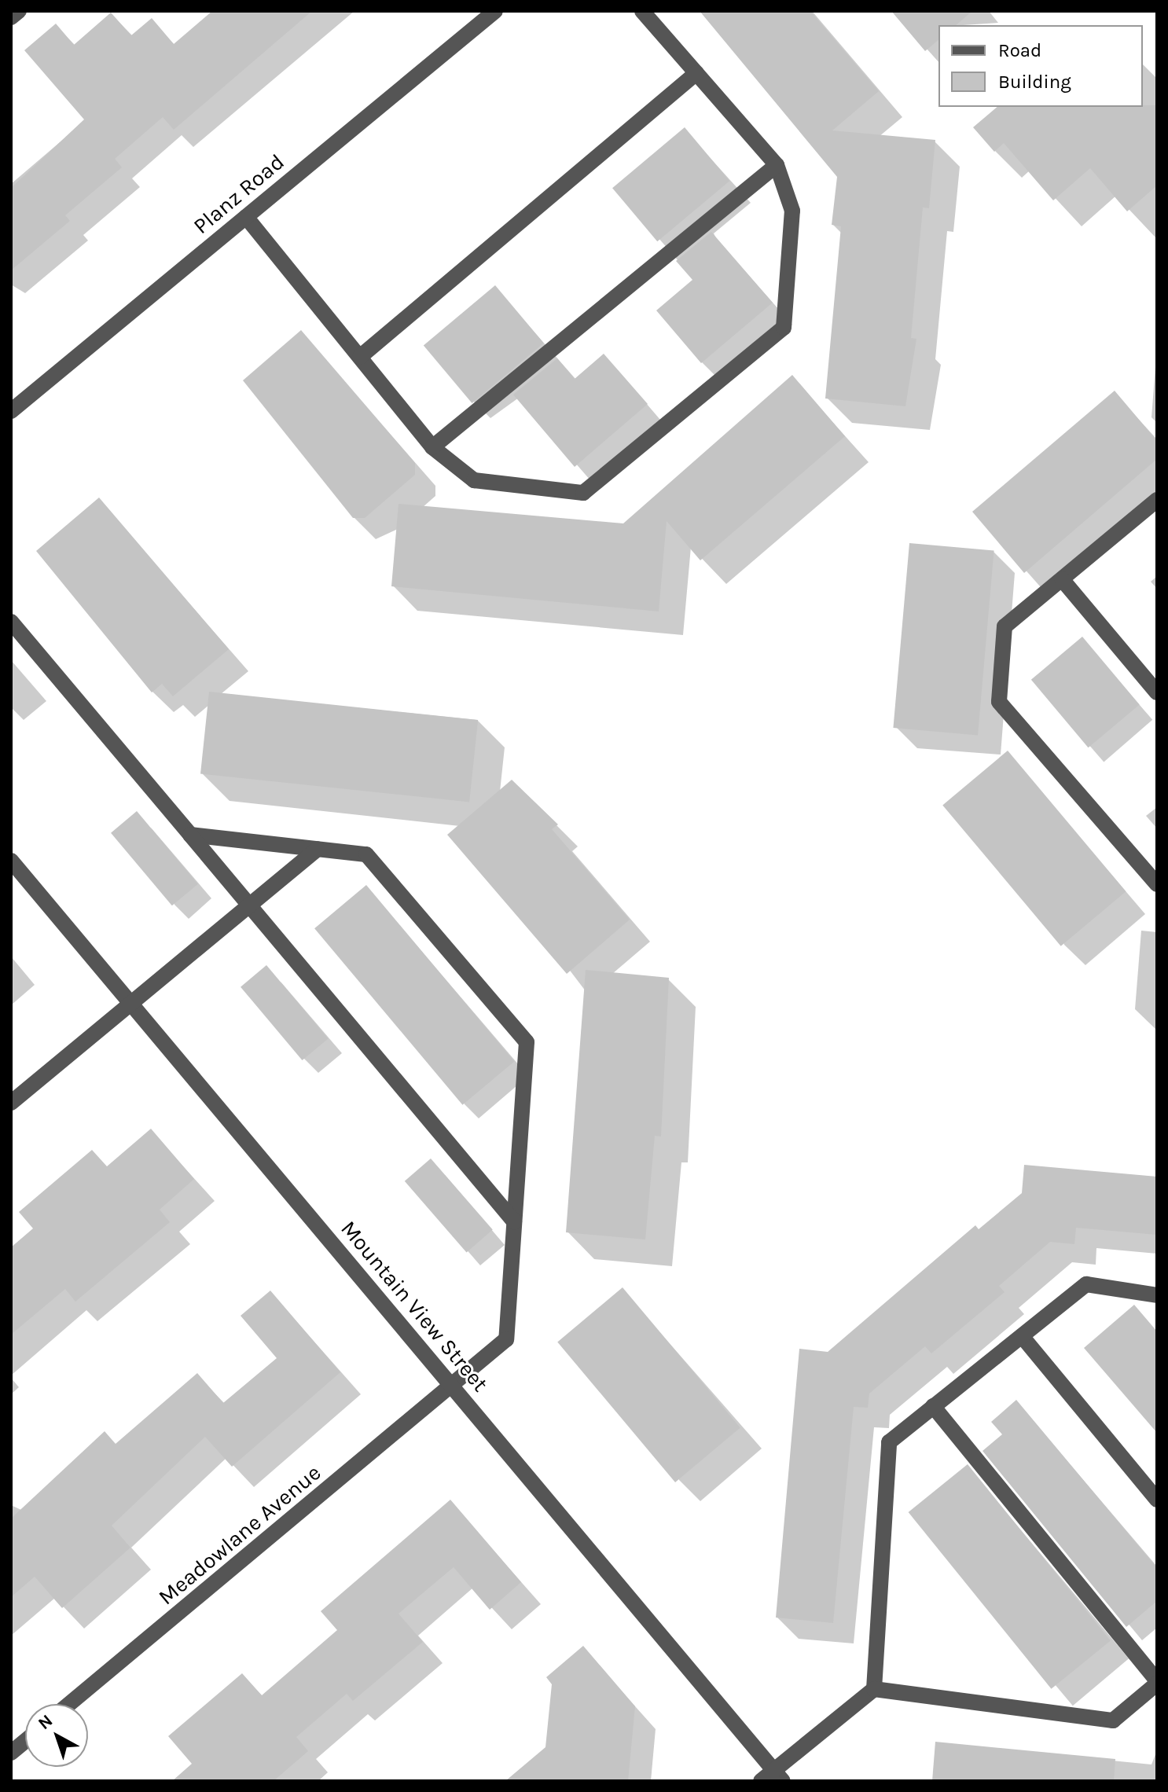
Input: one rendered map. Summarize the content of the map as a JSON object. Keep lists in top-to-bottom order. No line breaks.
{"streets":{"street":["Planz Road","Mountain View Street","Meadowlane Avenue"]},"crossings":[["Mountain View Street","Meadowlane Avenue"]],"legend":["Road","Building"],"north":"top left"}
